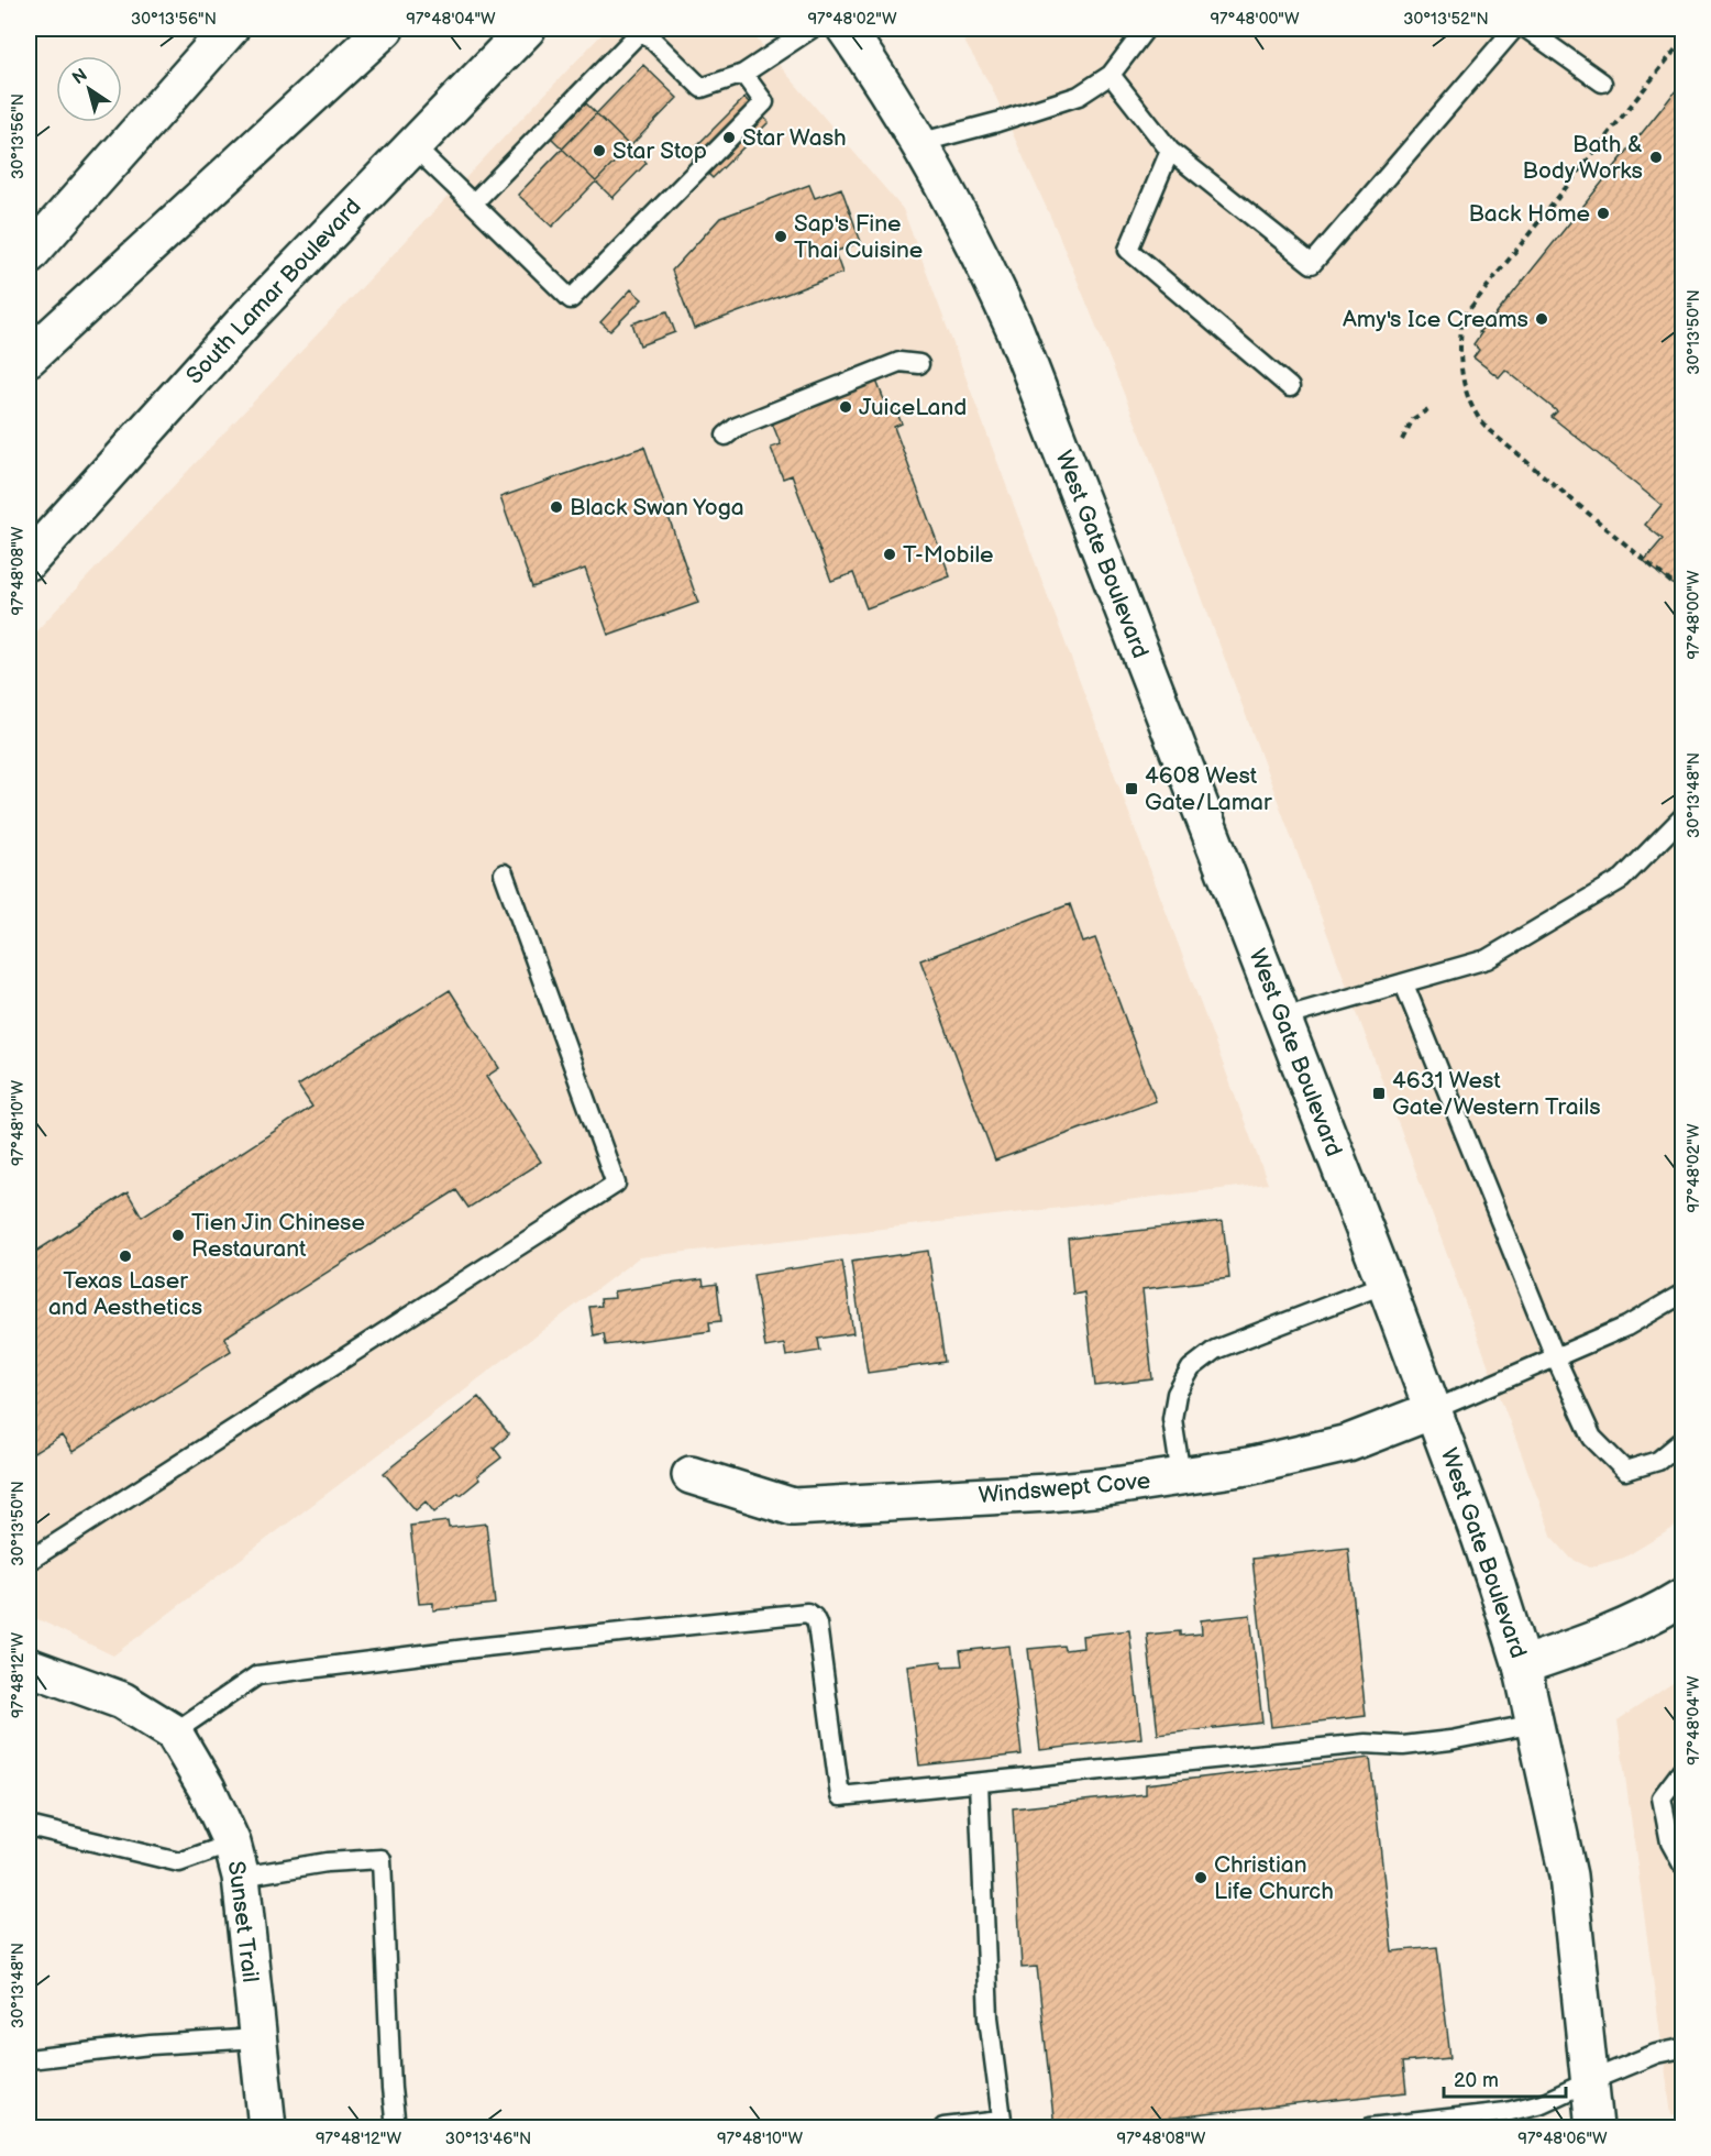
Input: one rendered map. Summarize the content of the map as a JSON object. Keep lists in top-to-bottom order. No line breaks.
{"streets":{"main road":["South Lamar Boulevard","West Gate Boulevard","Windswept Cove","Sunset Trail"]},"crossings":[["West Gate Boulevard","Windswept Cove"]],"places":{"other":["Star Wash","Star Stop","Bath & Body Works","Back Home","Sap's Fine Thai Cuisine","Amy's Ice Creams","JuiceLand","Black Swan Yoga","T-Mobile","Tien Jin Chinese Restaurant","Texas Laser and Aesthetics","Christian Life Church"],"transit":["4608 West Gate/Lamar","4631 West Gate/Western Trails"]},"scale_bar":"20 m","north":"top left","coordinates":["30°13'56\"N","97°48'04\"W","97°48'02\"W","97°48'00\"W","30°13'52\"N","30°13'50\"N","97°48'08\"W","30°13'48\"N","97°48'10\"W","97°48'12\"W","30°13'46\"N","97°48'06\"W"]}
